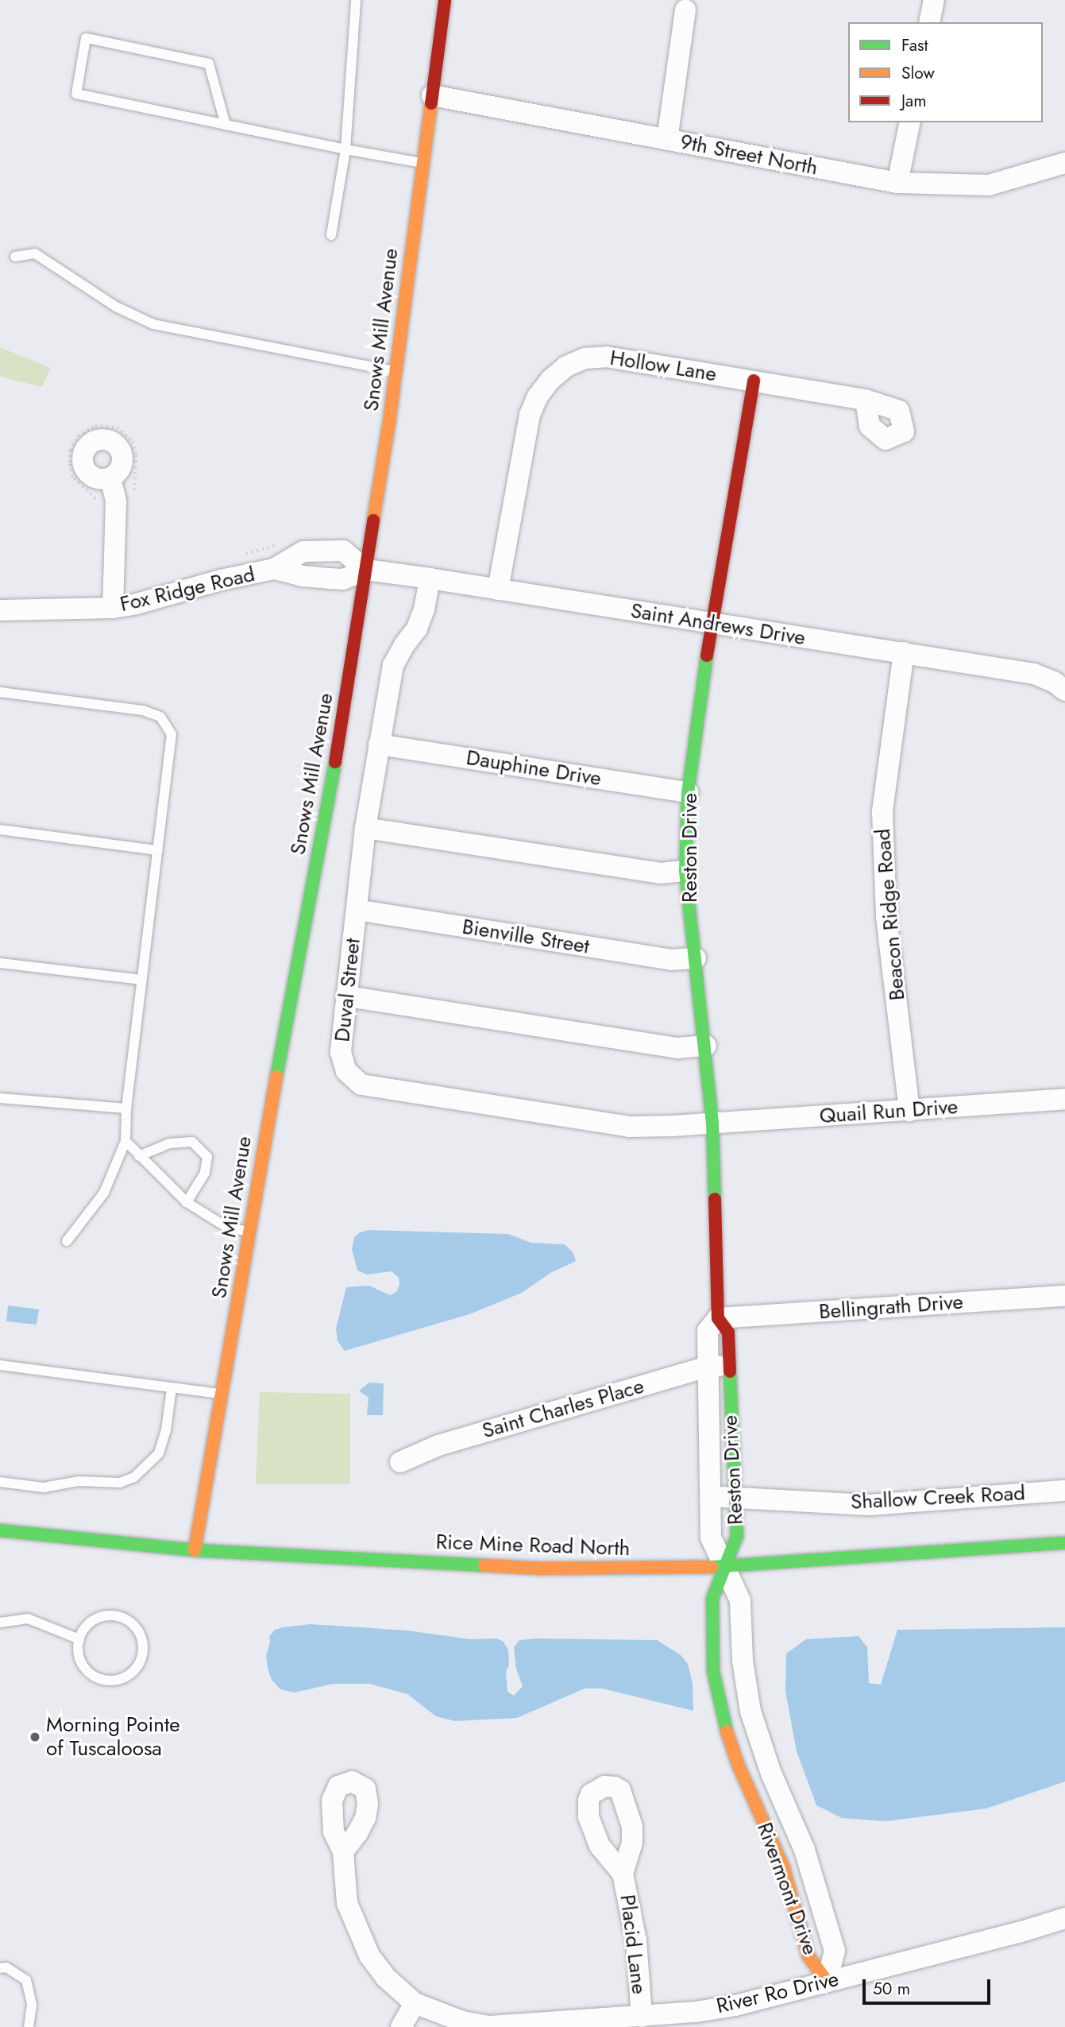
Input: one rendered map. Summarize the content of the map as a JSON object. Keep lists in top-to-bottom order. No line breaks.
{"streets":{"main road":["Snows Mill Avenue","Reston Drive","Rice Mine Road North","Rivermont Drive"],"street":["9th Street North","Hollow Lane","Fox Ridge Road","Saint Andrews Drive","Dauphine Drive","Beacon Ridge Road","Bienville Street","Duval Street","Quail Run Drive","Bellingrath Drive","Saint Charles Place","Shallow Creek Road","Placid Lane","River Ro Drive"]},"crossings":[["9th Street North","Snows Mill Avenue"],["Snows Mill Avenue","Fox Ridge Road"],["Snows Mill Avenue","Saint Andrews Drive"],["Snows Mill Avenue","Rice Mine Road North"],["Hollow Lane","Saint Andrews Drive"],["Hollow Lane","Reston Drive"],["Fox Ridge Road","Saint Andrews Drive"],["Saint Andrews Drive","Reston Drive"],["Saint Andrews Drive","Beacon Ridge Road"],["Saint Andrews Drive","Duval Street"],["Dauphine Drive","Reston Drive"],["Dauphine Drive","Duval Street"],["Reston Drive","Bienville Street"],["Reston Drive","Duval Street"],["Reston Drive","Quail Run Drive"],["Reston Drive","Bellingrath Drive"],["Reston Drive","Saint Charles Place"],["Reston Drive","Shallow Creek Road"],["Reston Drive","Rice Mine Road North"],["Reston Drive","Rivermont Drive"],["Beacon Ridge Road","Quail Run Drive"],["Bienville Street","Duval Street"],["Duval Street","Quail Run Drive"],["Rice Mine Road North","Rivermont Drive"],["Rivermont Drive","River Ro Drive"],["Placid Lane","River Ro Drive"]],"places":["Morning Pointe of Tuscaloosa"],"legend":["Fast","Slow","Jam"],"scale_bar":"50 m"}
